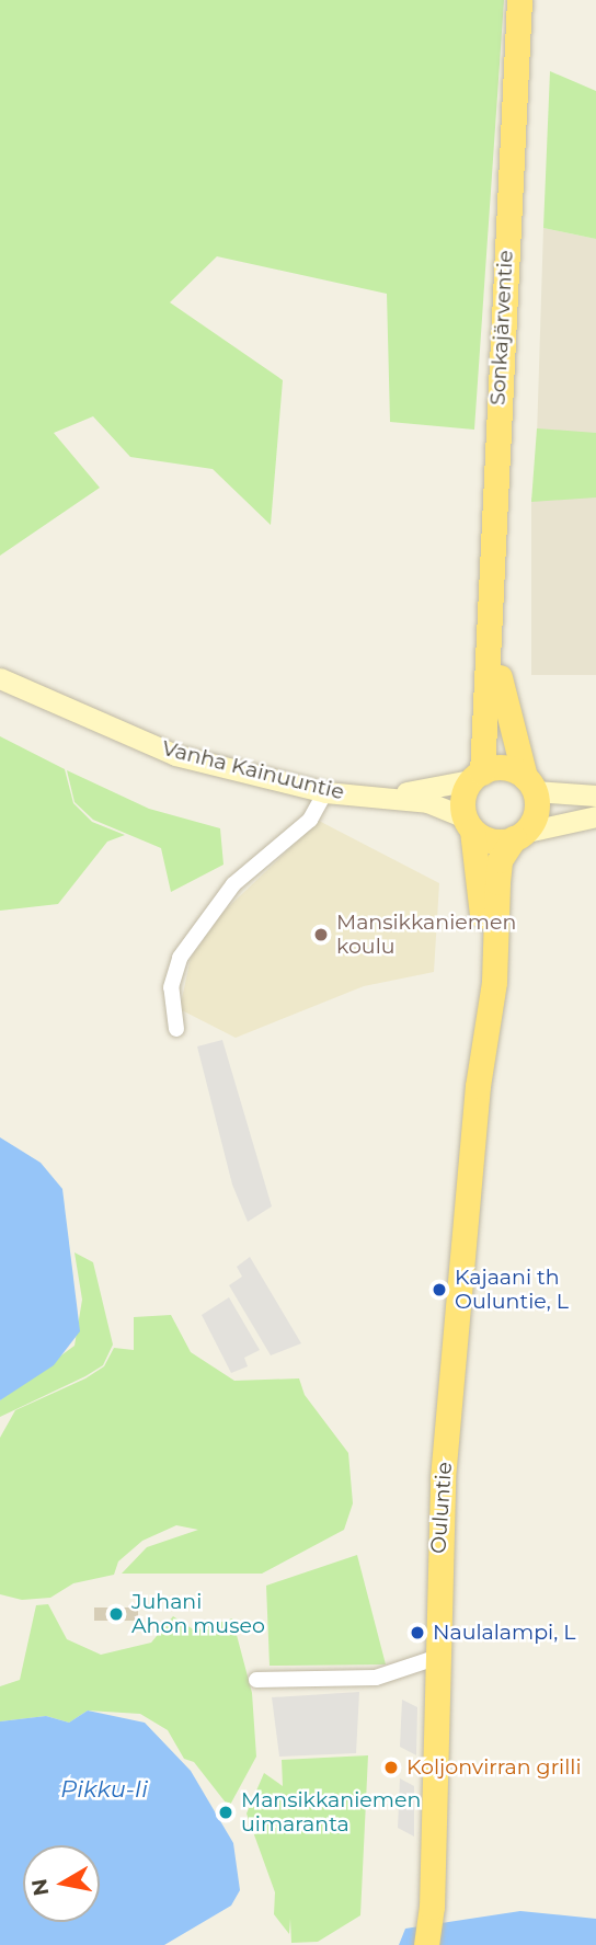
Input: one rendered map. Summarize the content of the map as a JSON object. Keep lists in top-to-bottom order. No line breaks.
{"streets":{"highway":["Sonkajärventie","Ouluntie"],"main road":["Vanha Kainuuntie"]},"crossings":[["Sonkajärventie","Vanha Kainuuntie"],["Sonkajärventie","Ouluntie"],["Vanha Kainuuntie","Ouluntie"]],"water":["Pikku-Ii"],"places":["Mansikkaniemen koulu","Kajaani th Ouluntie, L","Juhani Ahon museo","Naulalampi, L","Koljonvirran grilli","Mansikkaniemen uimaranta"],"north":"left"}
